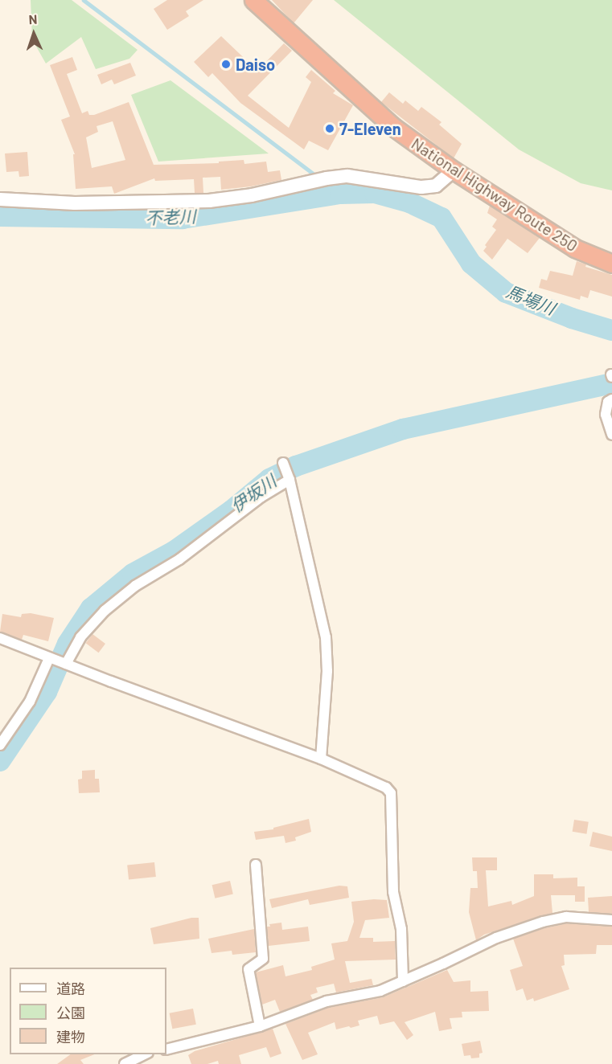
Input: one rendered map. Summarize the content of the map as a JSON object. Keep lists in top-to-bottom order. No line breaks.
{"streets":{"highway":["National Highway Route 250"]},"water":["不老川","馬場川","伊坂川"],"places":["Daiso","7-Eleven"],"legend":["道路","公園","建物"],"north":"top"}
